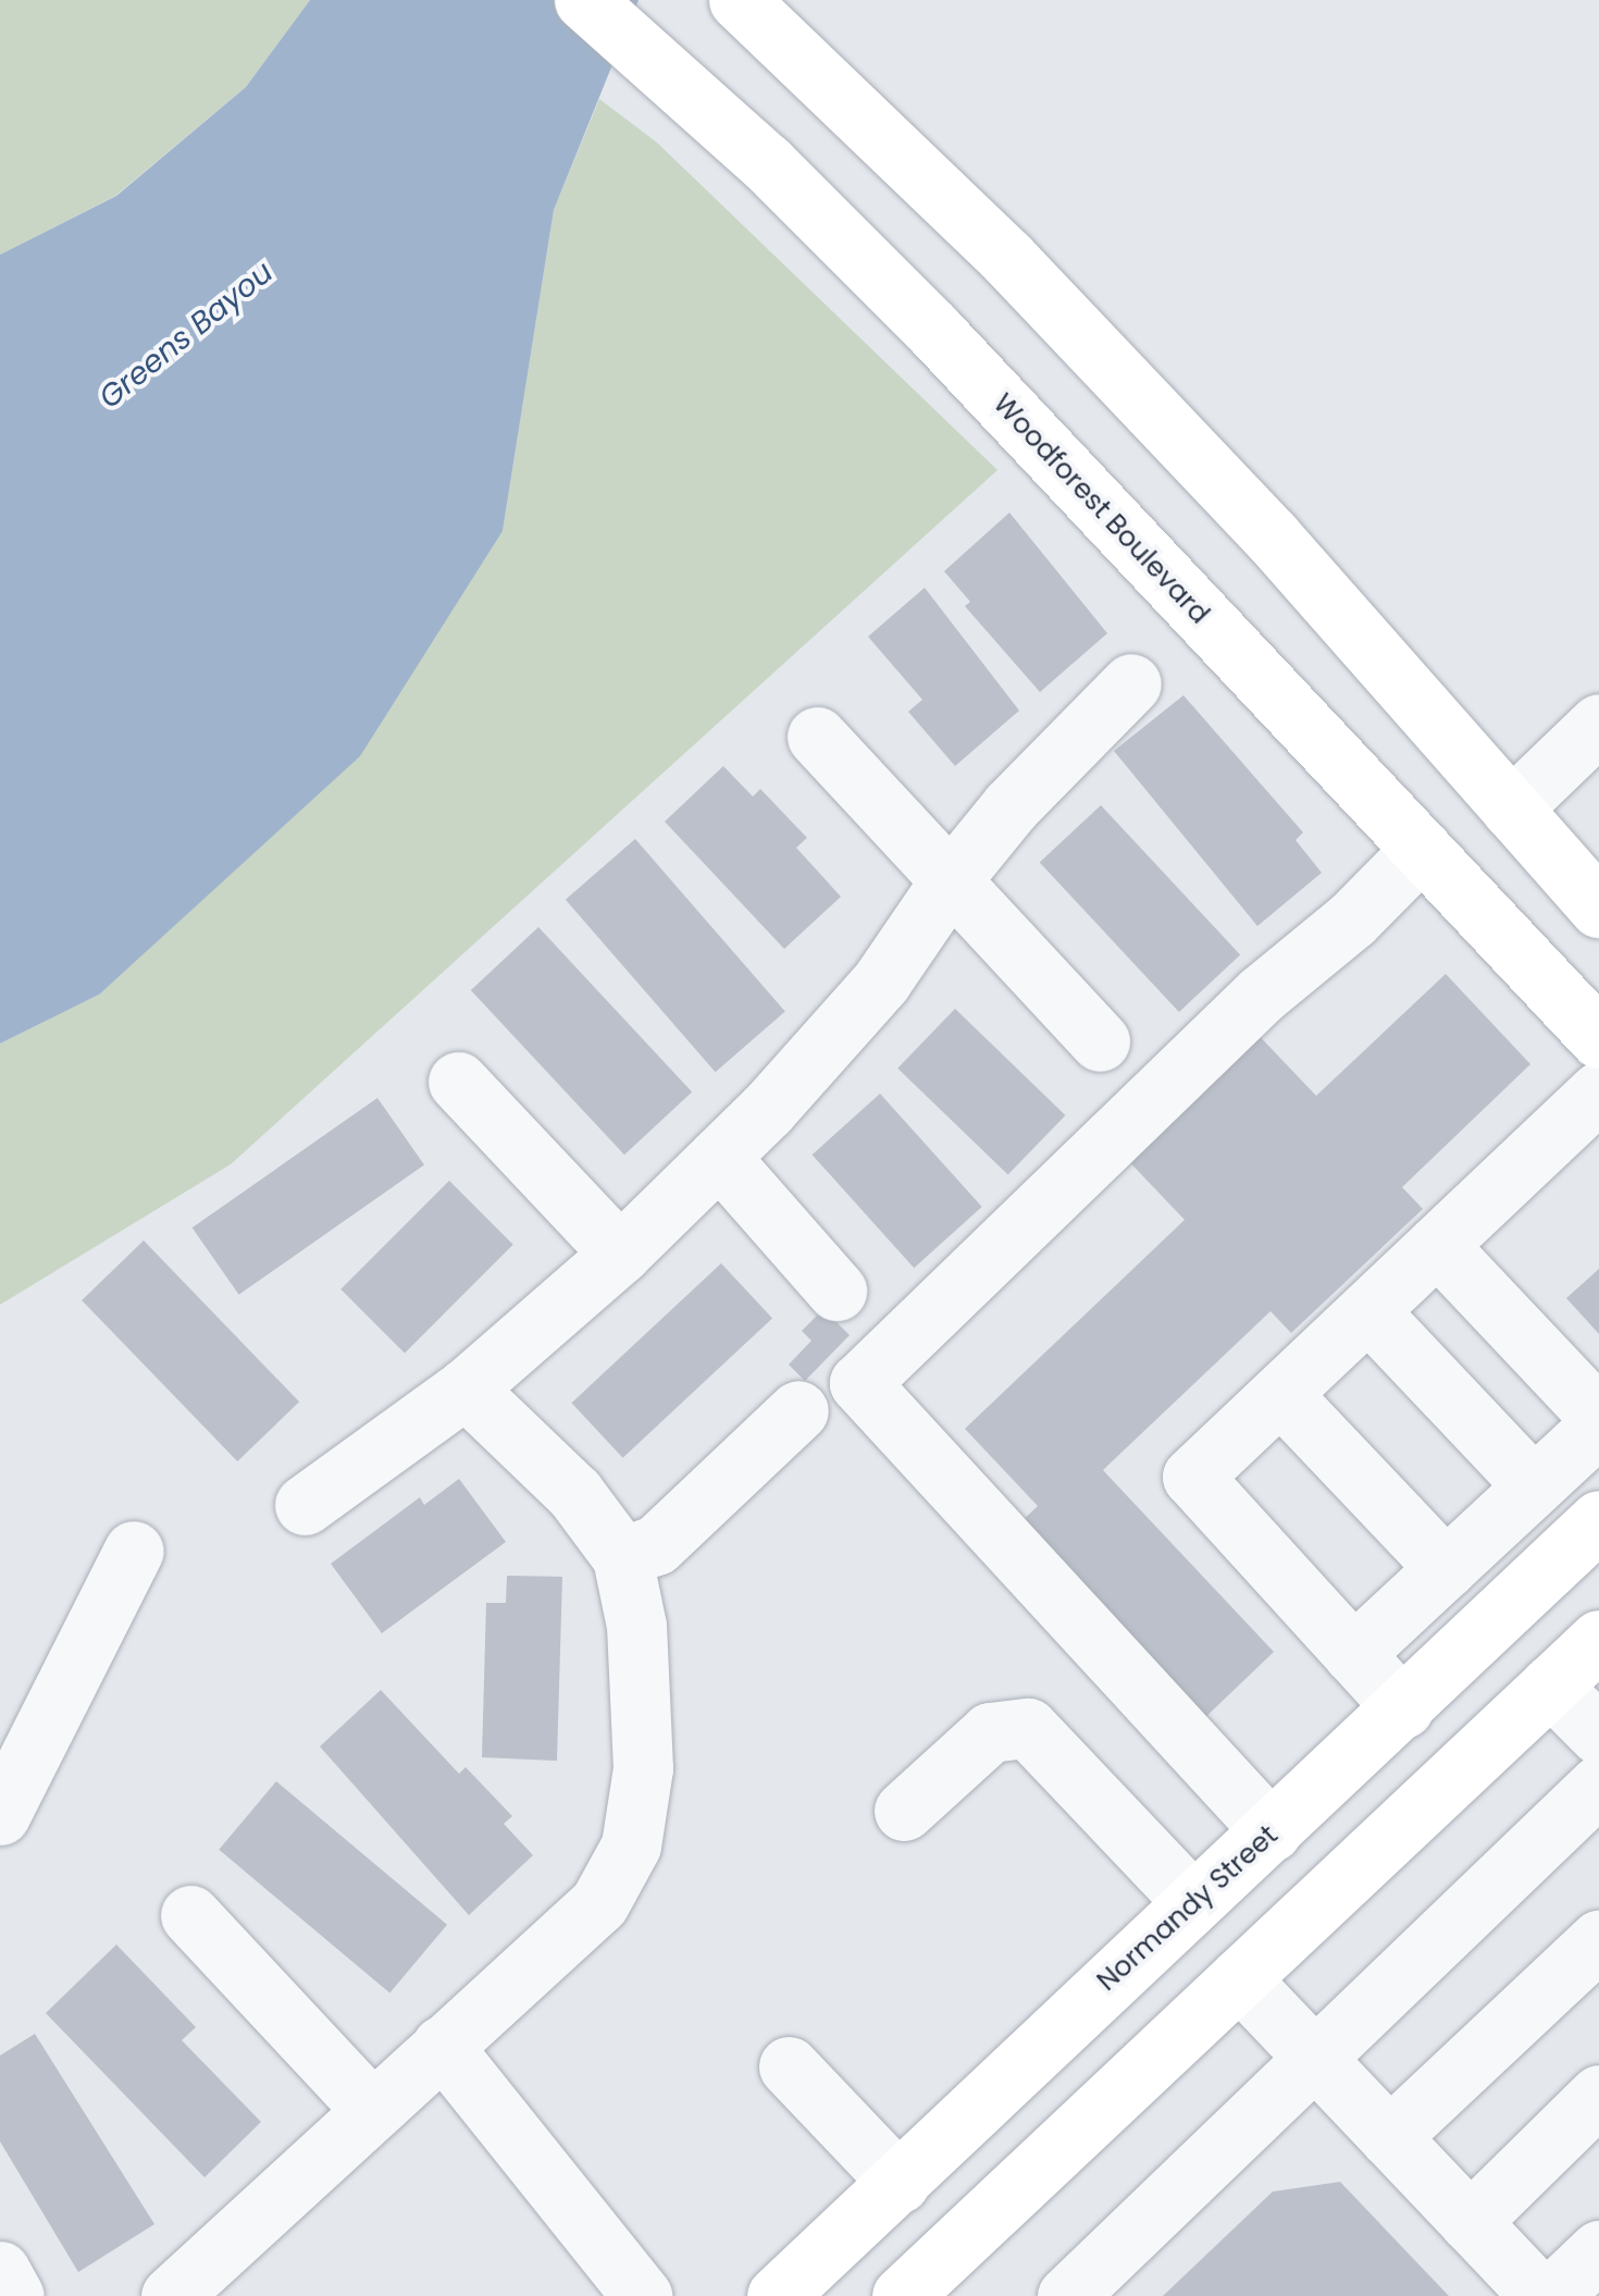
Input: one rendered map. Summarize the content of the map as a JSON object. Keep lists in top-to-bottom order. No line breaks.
{"streets":{"main road":["Woodforest Boulevard","Normandy Street"]},"water":["Greens Bayou"]}
